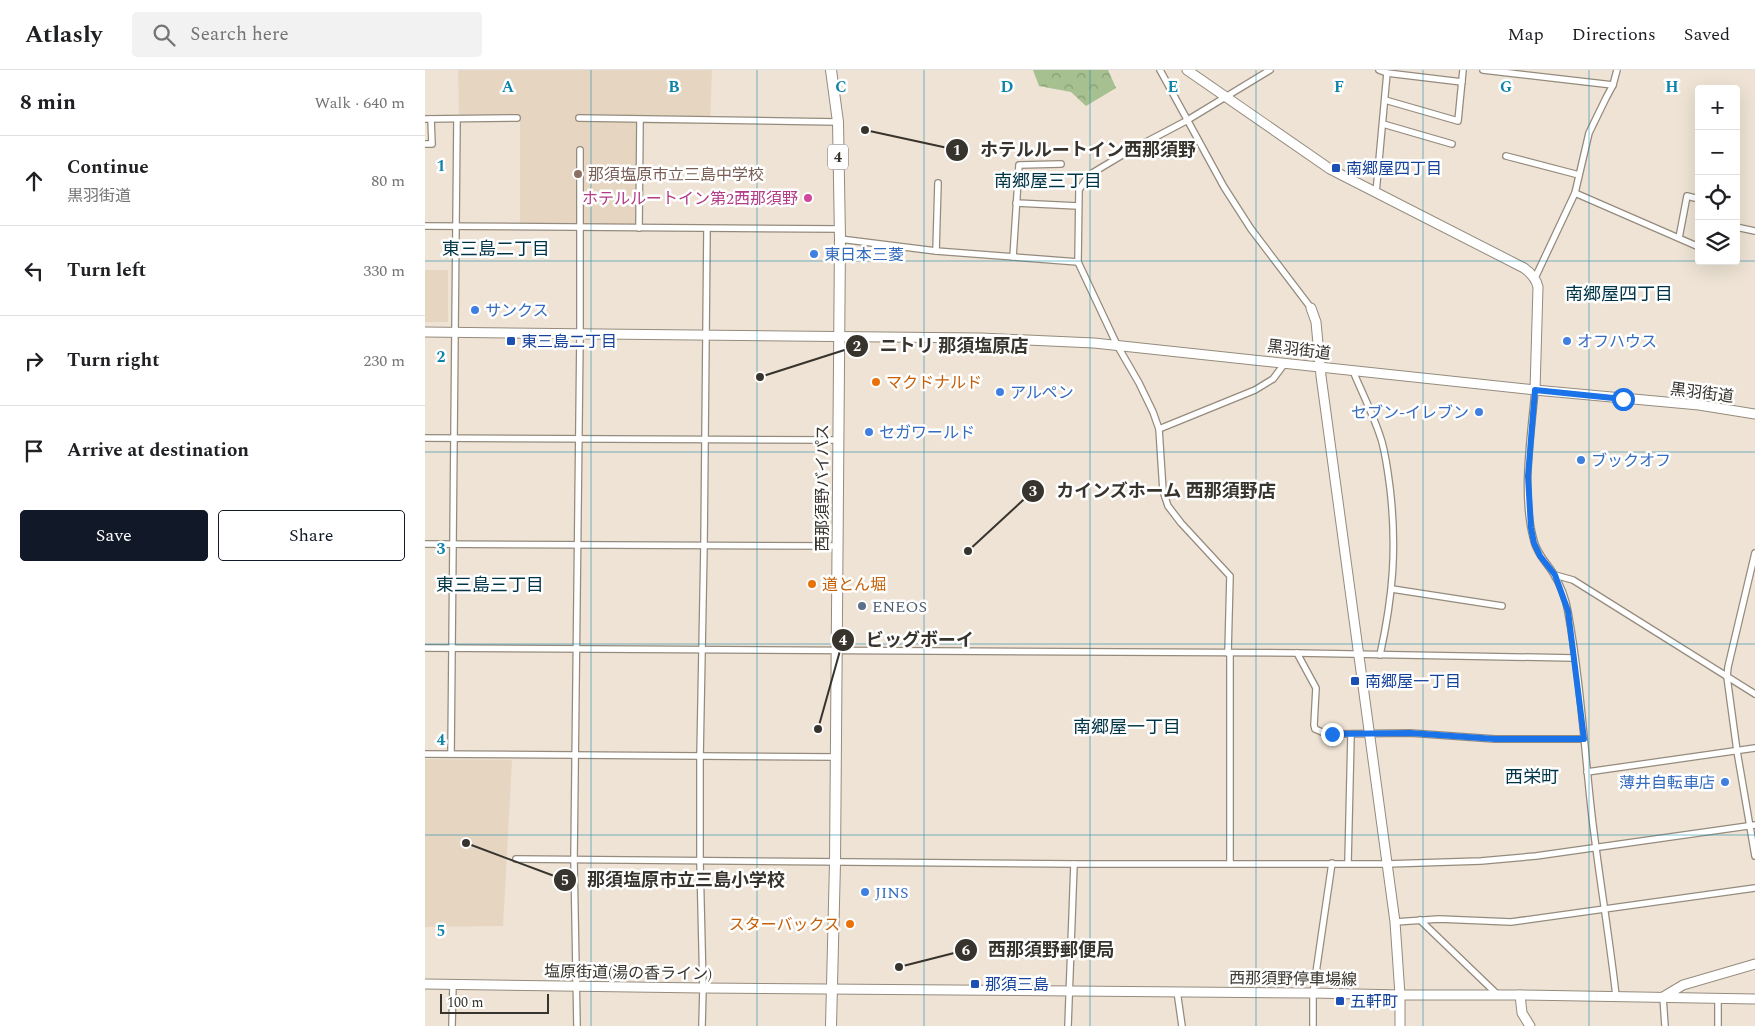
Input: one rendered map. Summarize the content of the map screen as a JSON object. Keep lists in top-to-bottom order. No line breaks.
{"streets":{"highway":["4","西那須野バイパス"],"street":["黒羽街道","塩原街道(湯の香ライン)","西那須野停車場線"]},"crossings":[["黒羽街道","西那須野バイパス"],["西那須野バイパス","塩原街道(湯の香ライン)"],["西那須野バイパス","西那須野停車場線"],["塩原街道(湯の香ライン)","西那須野停車場線"]],"districts":["南郷屋三丁目","東三島二丁目","南郷屋四丁目","東三島三丁目","南郷屋一丁目","西栄町"],"places":{"other":["ホテルルートイン西那須野","那須塩原市立三島中学校","ホテルルートイン第2西那須野","東日本三菱","サンクス","オフハウス","ニトリ 那須塩原店","マクドナルド","アルペン","セブン-イレブン","セガワールド","ブックオフ","カインズホーム 西那須野店","道とん堀","ENEOS","ビッグボーイ","薄井自転車店","那須塩原市立三島小学校","JINS","スターバックス","西那須野郵便局"],"transit":["南郷屋四丁目","東三島二丁目","南郷屋一丁目","那須三島","五軒町"]},"scale_bar":"100 m","page":{"header":"Atlasly","search":"Search here","nav":["Map","Directions","Saved"],"heading":["8 min","Walk · 640 m"],"map_buttons":["+","−"],"list":[["Continue","黒羽街道","80 m"],["Turn left","330 m"],["Turn right","230 m"],"Arrive at destination"],"buttons":["Save","Share"],"scale":"100 m"},"grid":{"columns":["A","B","C","D","E","F","G","H"],"rows":["1","2","3","4","5"]}}
